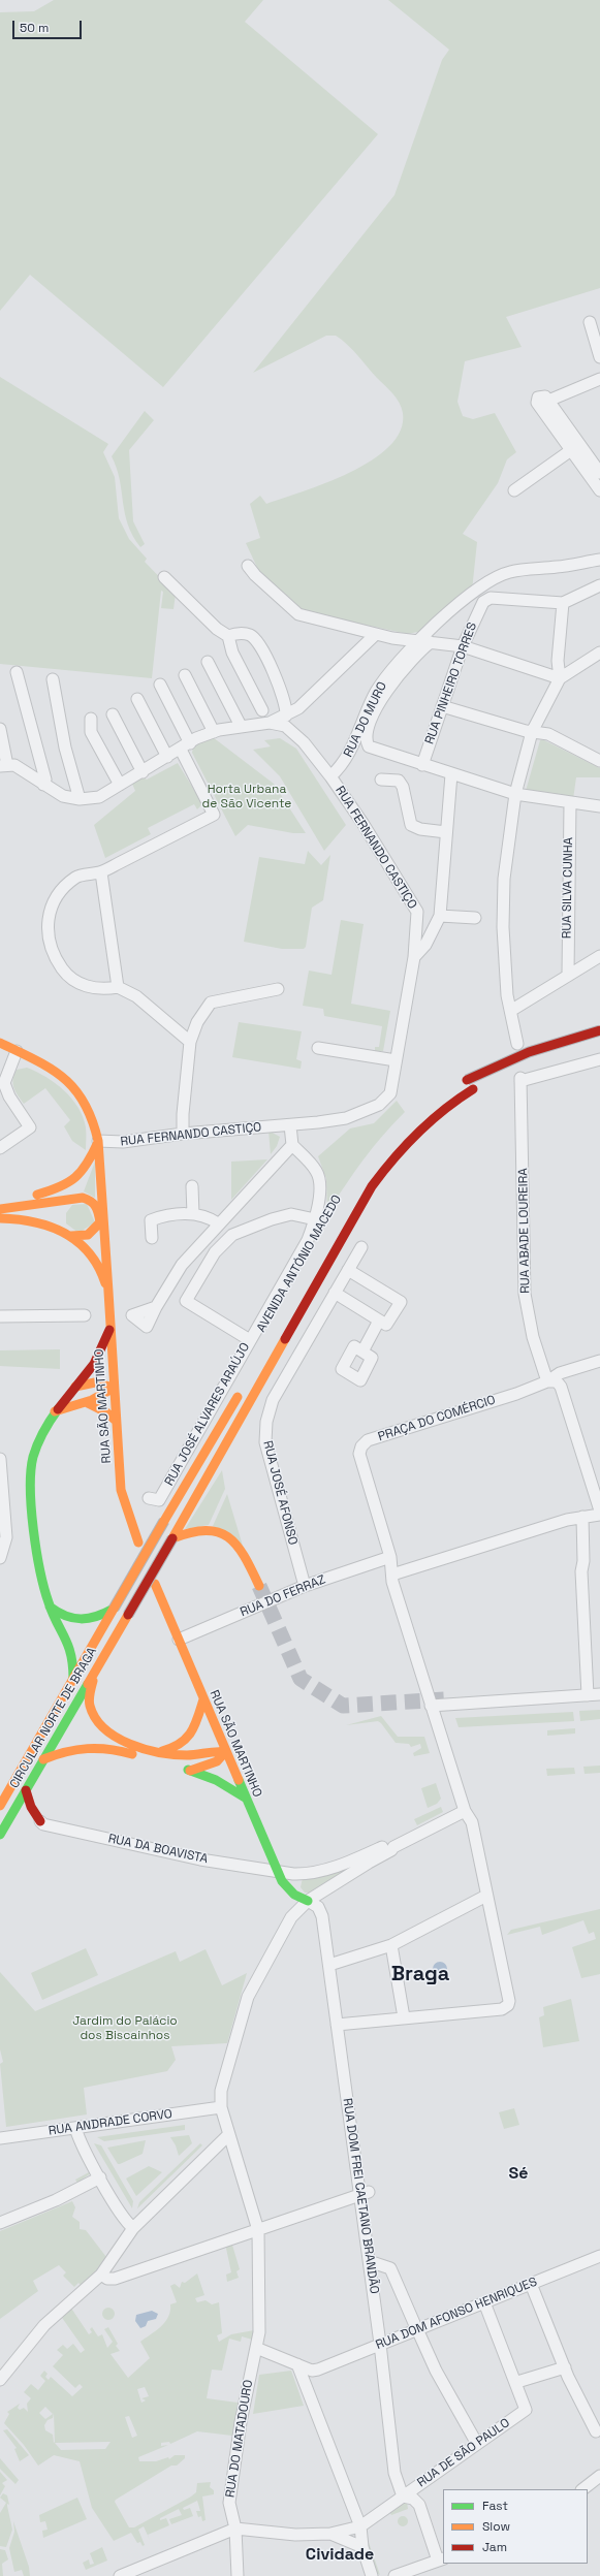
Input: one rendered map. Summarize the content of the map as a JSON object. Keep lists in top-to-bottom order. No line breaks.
{"streets":{"main road":["AVENIDA ANTÓNIO MACEDO","RUA SÃO MARTINHO","CIRCULAR NORTE DE BRAGA"],"street":["RUA PINHEIRO TORRES","RUA DO MURO","RUA FERNANDO CASTIÇO","RUA SILVA CUNHA","RUA ABADE LOUREIRA","RUA JOSÉ ALVARES ARAÚJO","PRAÇA DO COMÉRCIO","RUA JOSÉ AFONSO","RUA DO FERRAZ","RUA DA BOAVISTA","RUA ANDRADE CORVO","RUA DOM FREI CAETANO BRANDÃO","RUA DOM AFONSO HENRIQUES","RUA DO MATADOURO","RUA DE SÃO PAULO"]},"crossings":[["RUA DO MURO","RUA FERNANDO CASTIÇO"],["RUA ABADE LOUREIRA","AVENIDA ANTÓNIO MACEDO"],["RUA ABADE LOUREIRA","PRAÇA DO COMÉRCIO"],["AVENIDA ANTÓNIO MACEDO","CIRCULAR NORTE DE BRAGA"],["RUA SÃO MARTINHO","RUA DO FERRAZ"],["RUA SÃO MARTINHO","RUA DA BOAVISTA"],["RUA SÃO MARTINHO","RUA DOM FREI CAETANO BRANDÃO"],["RUA SÃO MARTINHO","RUA DO MATADOURO"],["PRAÇA DO COMÉRCIO","RUA DO FERRAZ"],["RUA JOSÉ AFONSO","RUA DO FERRAZ"],["RUA DA BOAVISTA","RUA DO MATADOURO"],["RUA ANDRADE CORVO","RUA DO MATADOURO"],["RUA DOM FREI CAETANO BRANDÃO","RUA DOM AFONSO HENRIQUES"],["RUA DOM FREI CAETANO BRANDÃO","RUA DO MATADOURO"],["RUA DOM FREI CAETANO BRANDÃO","RUA DE SÃO PAULO"]],"districts":["Braga","Sé","Cividade"],"parks":["Horta Urbana de São Vicente","Jardim do Palácio dos Biscainhos"],"legend":["Fast","Slow","Jam"],"scale_bar":"50 m"}
